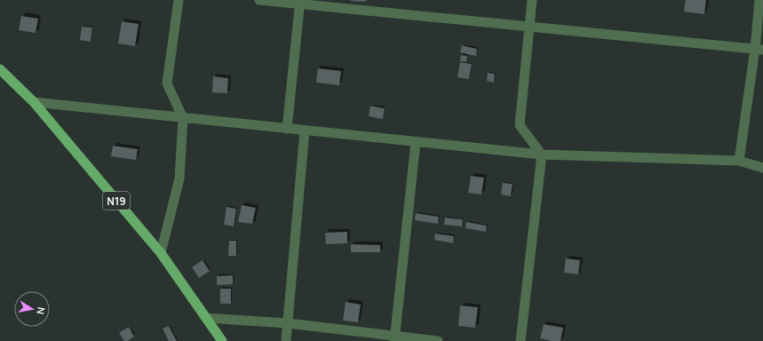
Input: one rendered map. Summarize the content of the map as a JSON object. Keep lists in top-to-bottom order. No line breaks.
{"streets":{"main road":["N19"]},"north":"right"}
